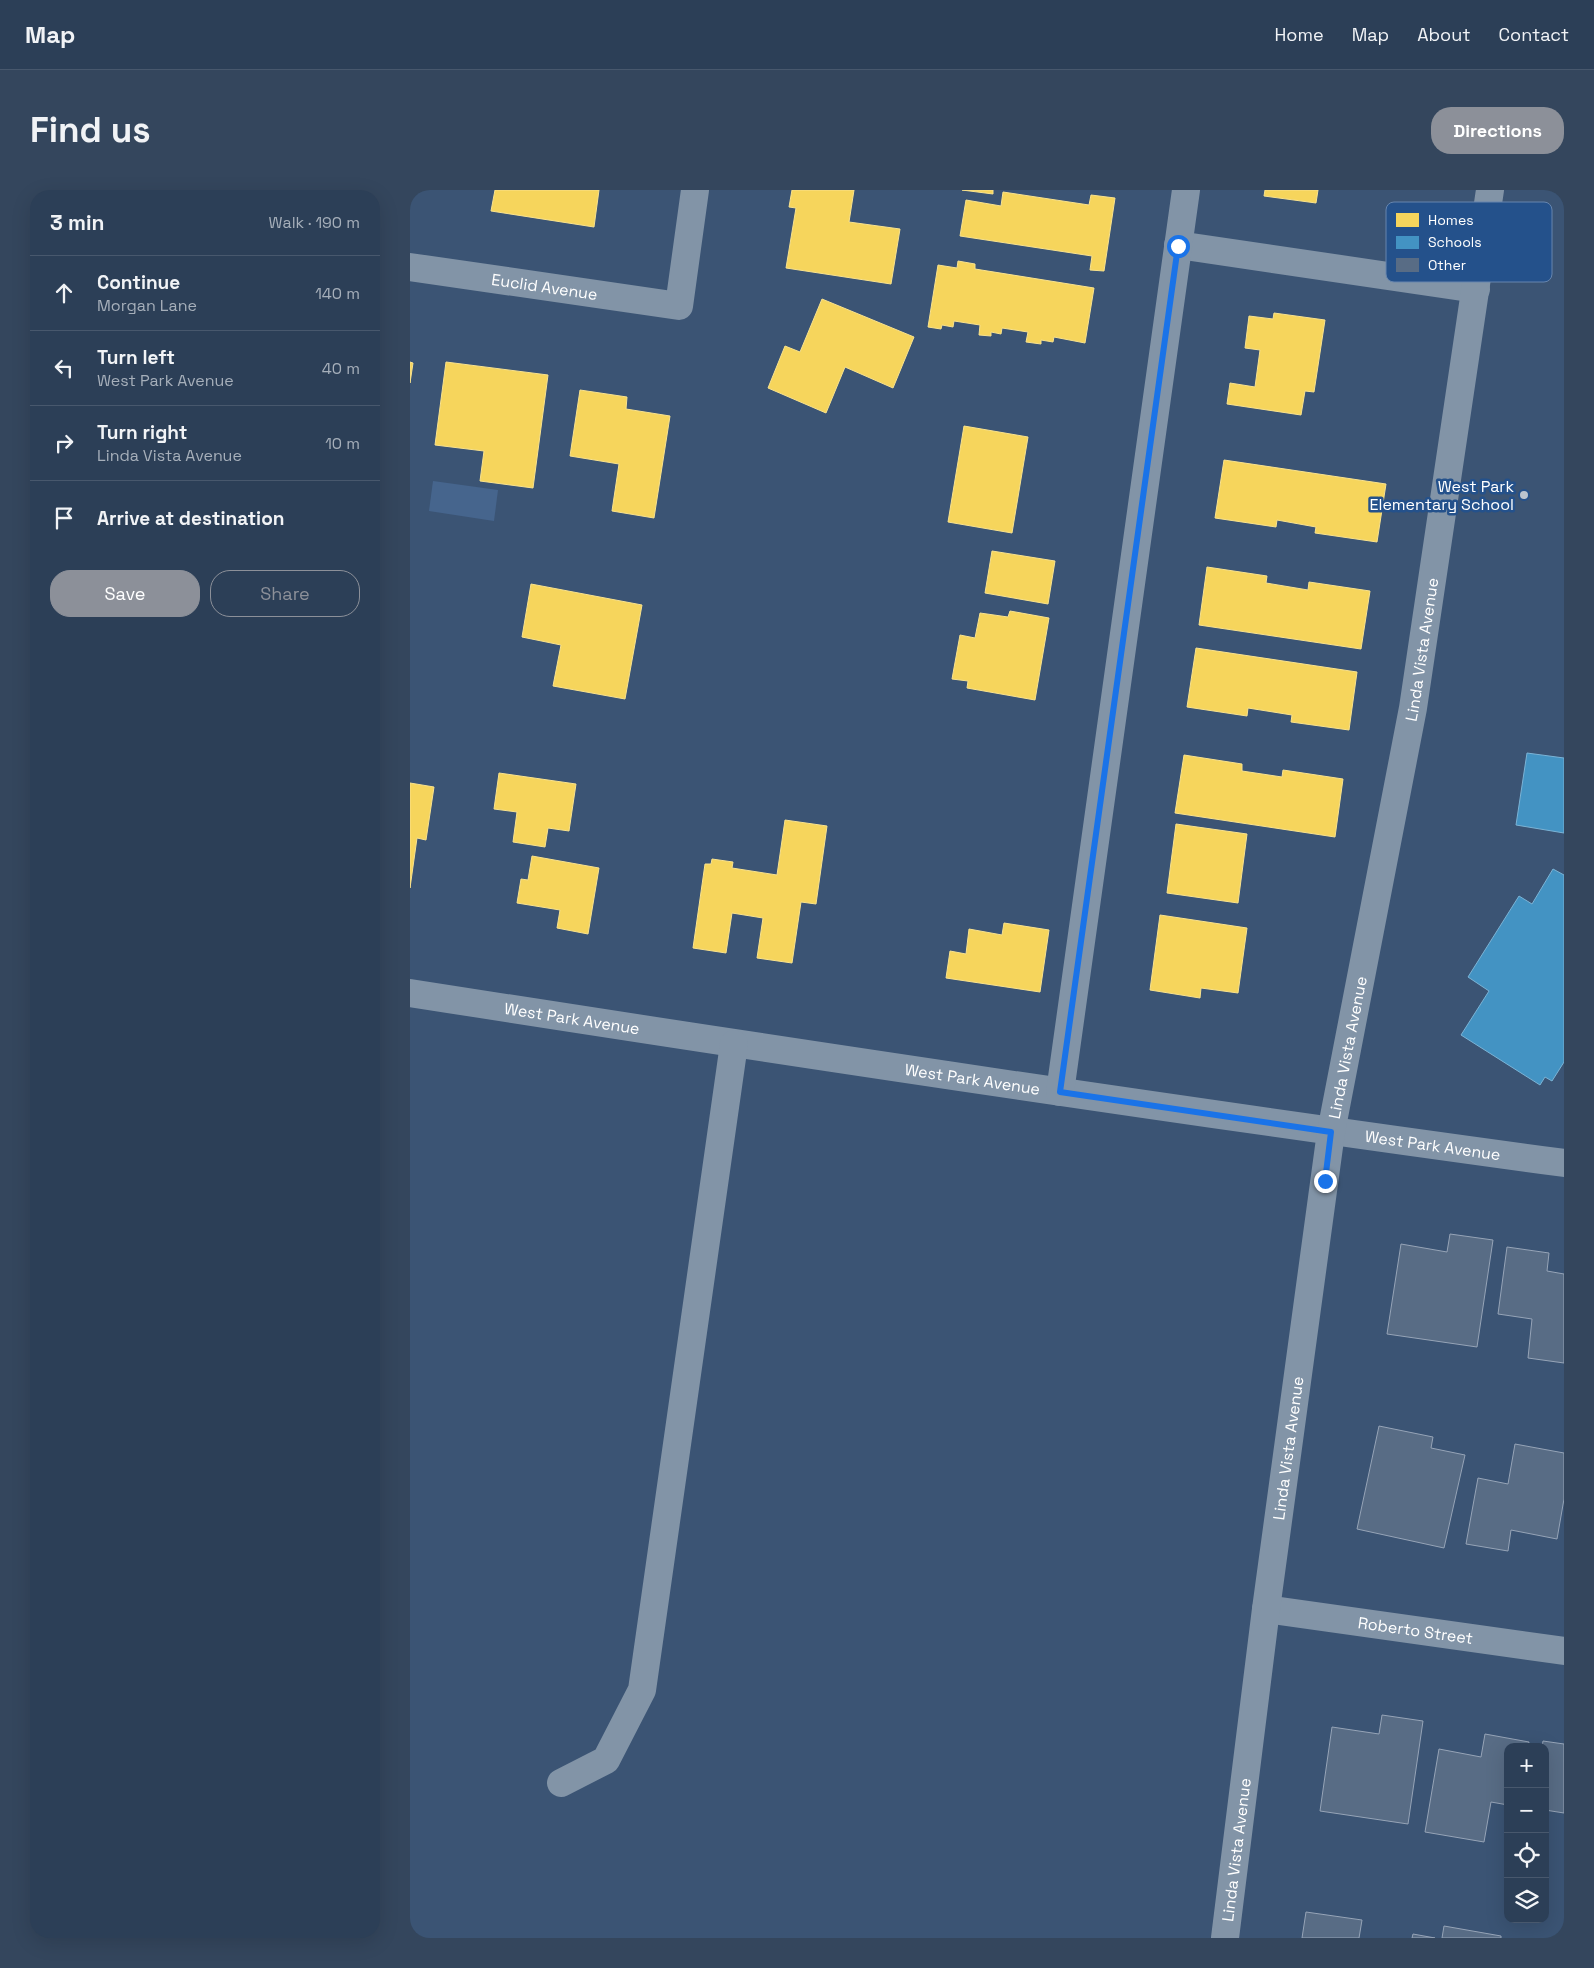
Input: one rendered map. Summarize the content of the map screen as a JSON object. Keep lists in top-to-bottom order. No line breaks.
{"streets":{"street":["Euclid Avenue","Linda Vista Avenue","West Park Avenue","Roberto Street"]},"crossings":[["Linda Vista Avenue","West Park Avenue"],["Linda Vista Avenue","Roberto Street"]],"places":["West Park Elementary School"],"legend":["Homes","Schools","Other"],"page":{"header":"Map","nav":["Home","Map","About","Contact"],"buttons":["Directions",["Save","Share"]],"title":"Find us","heading":["3 min","Walk · 190 m"],"list":[["Continue","Morgan Lane","140 m"],["Turn left","West Park Avenue","40 m"],["Turn right","Linda Vista Avenue","10 m"],"Arrive at destination"],"map_buttons":["+","−"]}}
